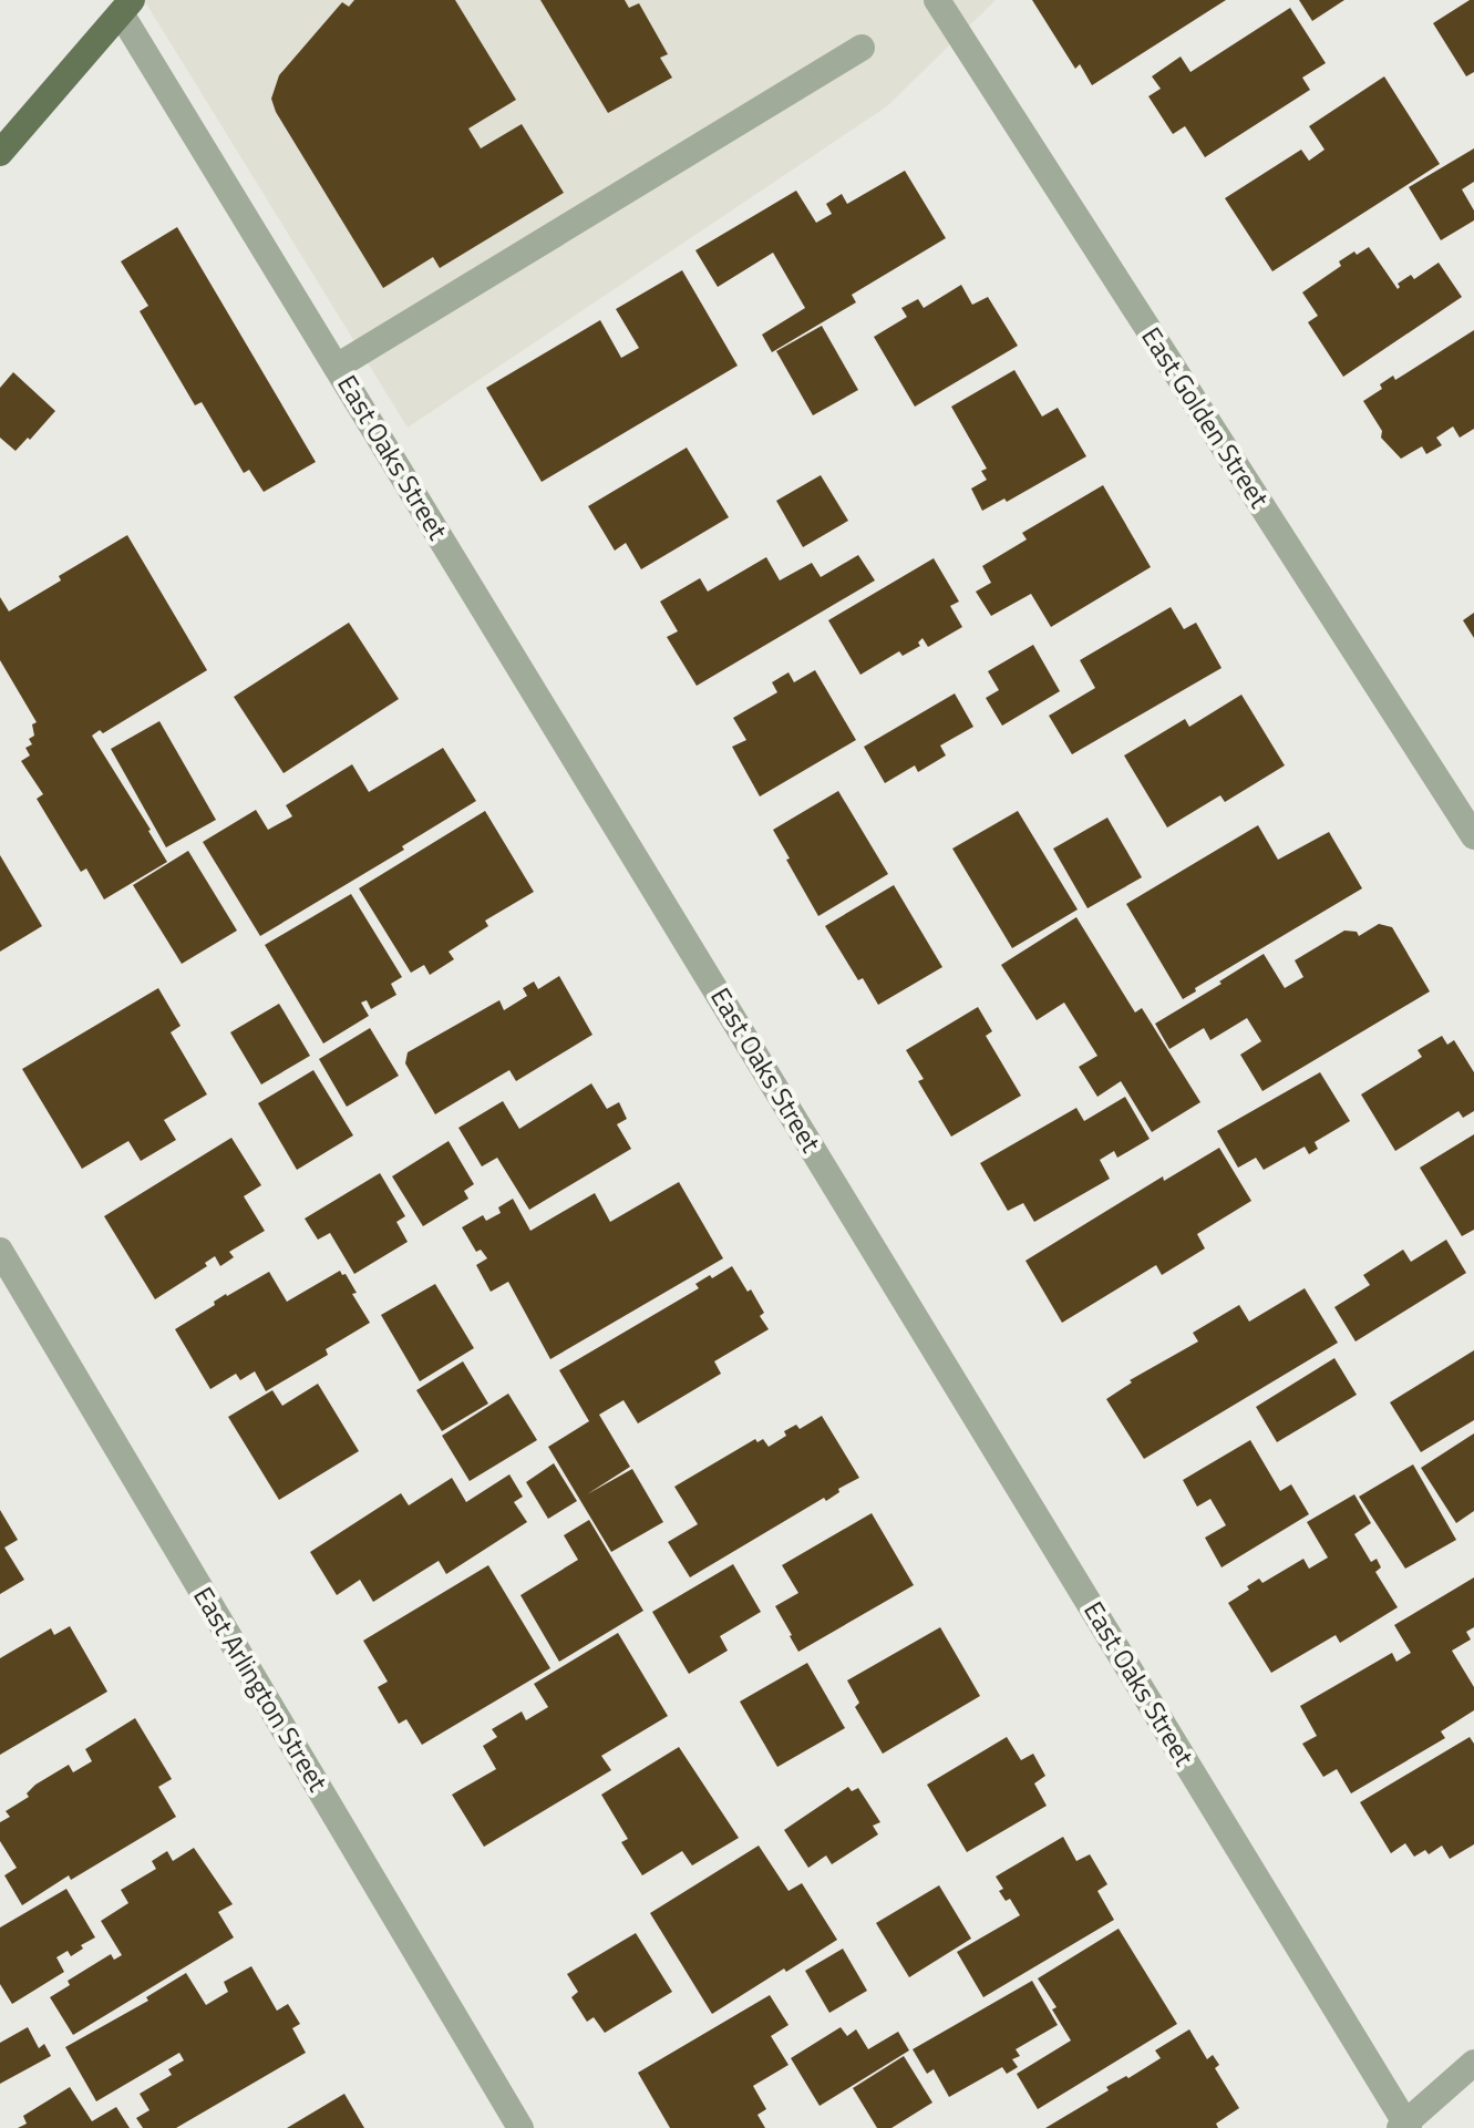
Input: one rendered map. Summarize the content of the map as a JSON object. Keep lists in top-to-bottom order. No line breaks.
{"streets":{"street":["East Golden Street","East Oaks Street","East Arlington Street"]}}
